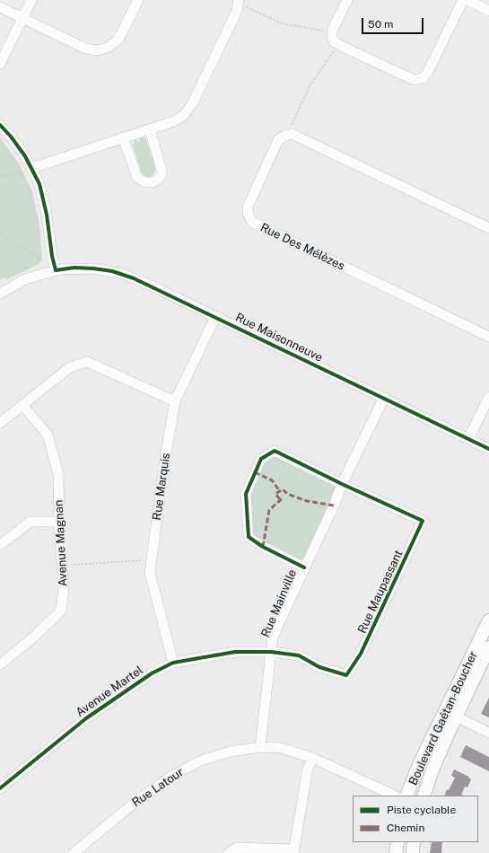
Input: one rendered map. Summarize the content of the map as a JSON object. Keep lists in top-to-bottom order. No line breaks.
{"streets":{"street":["Rue Des Mélèzes","Rue Maisonneuve","Rue Marquis","Avenue Magnan","Rue Maupassant","Rue Mainville","Avenue Martel","Boulevard Gaétan-Boucher","Rue Latour"]},"crossings":[["Rue Maisonneuve","Rue Marquis"],["Rue Maisonneuve","Rue Mainville"],["Rue Marquis","Avenue Martel"],["Rue Maupassant","Rue Mainville"],["Rue Maupassant","Avenue Martel"],["Rue Mainville","Avenue Martel"],["Rue Mainville","Rue Latour"]],"legend":["Piste cyclable","Chemin"],"scale_bar":"50 m"}
